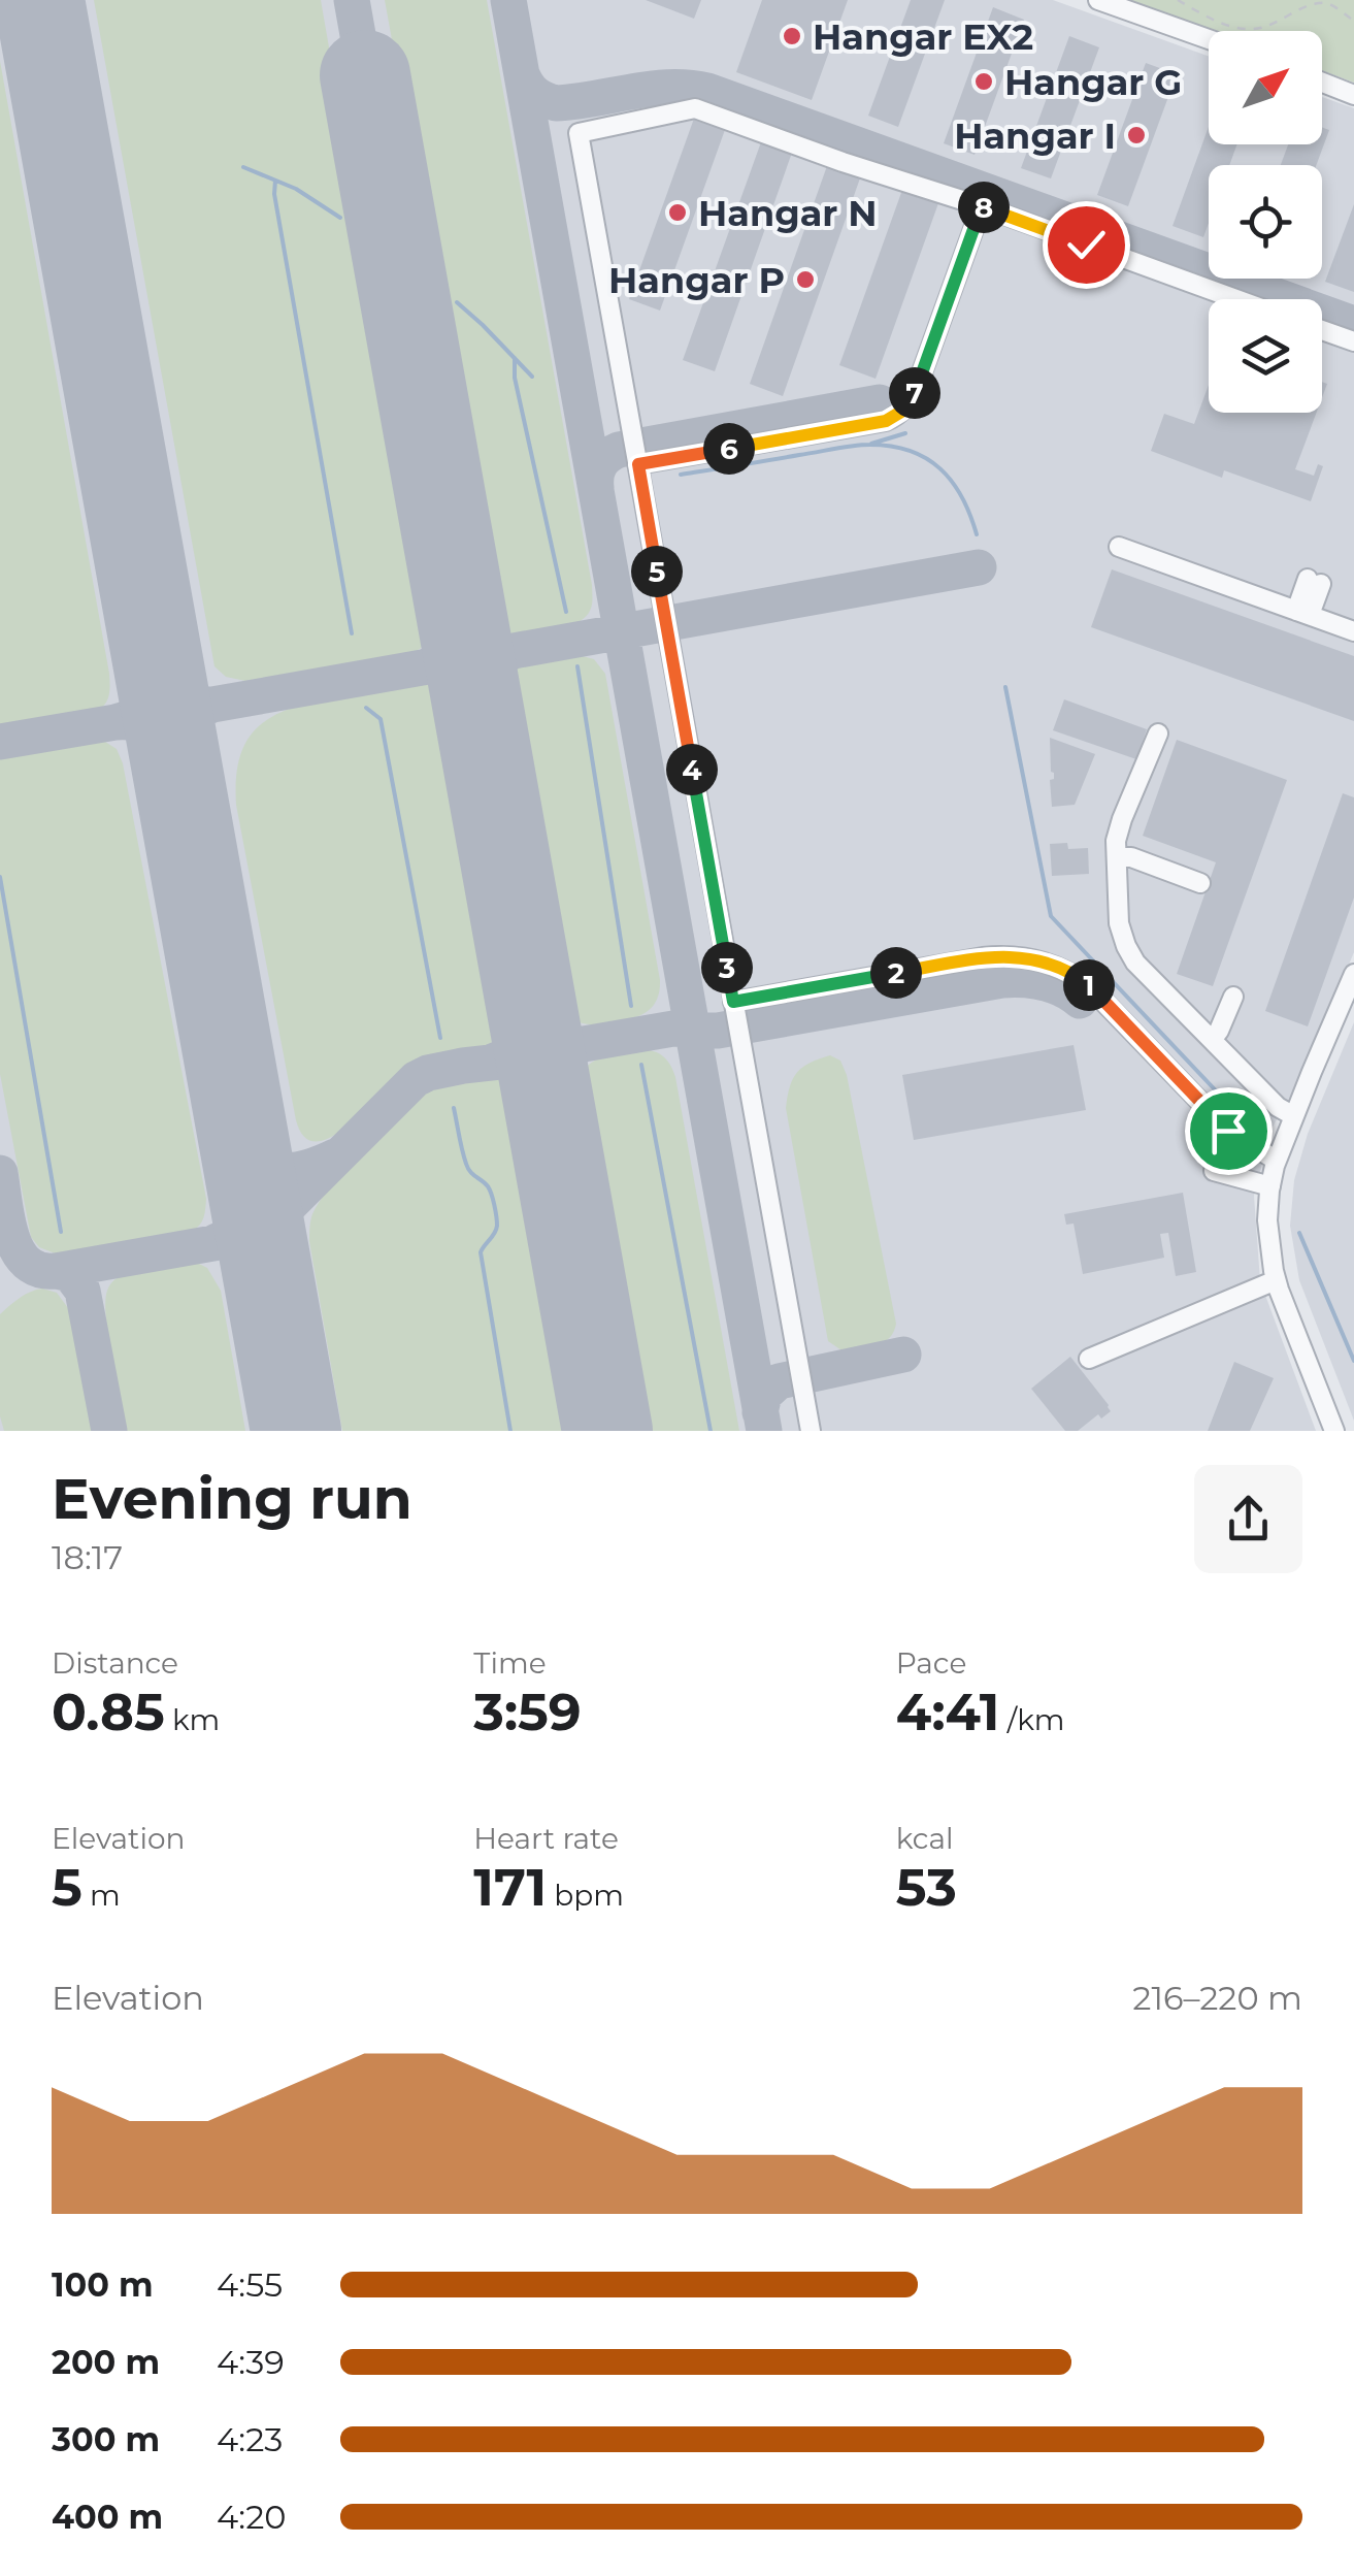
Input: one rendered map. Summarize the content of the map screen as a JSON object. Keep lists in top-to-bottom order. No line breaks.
{"places":["Hangar EX2","Hangar G","Hangar I","Hangar N","Hangar P"],"north":"top right","page":{"pins":["8","7","6","5","4","3","2","1"],"heading":["Evening run","18:17"],"stats":[["Distance","0.85 km"],["Time","3:59"],["Pace","4:41 /km"],["Elevation","5 m"],["Heart rate","171 bpm"],["kcal","53"]],"chart":["Elevation","216–220 m"],"list":[{"name":"100 m","note":"4:55"},{"name":"200 m","note":"4:39"},{"name":"300 m","note":"4:23"},{"name":"400 m","note":"4:20"}]}}
